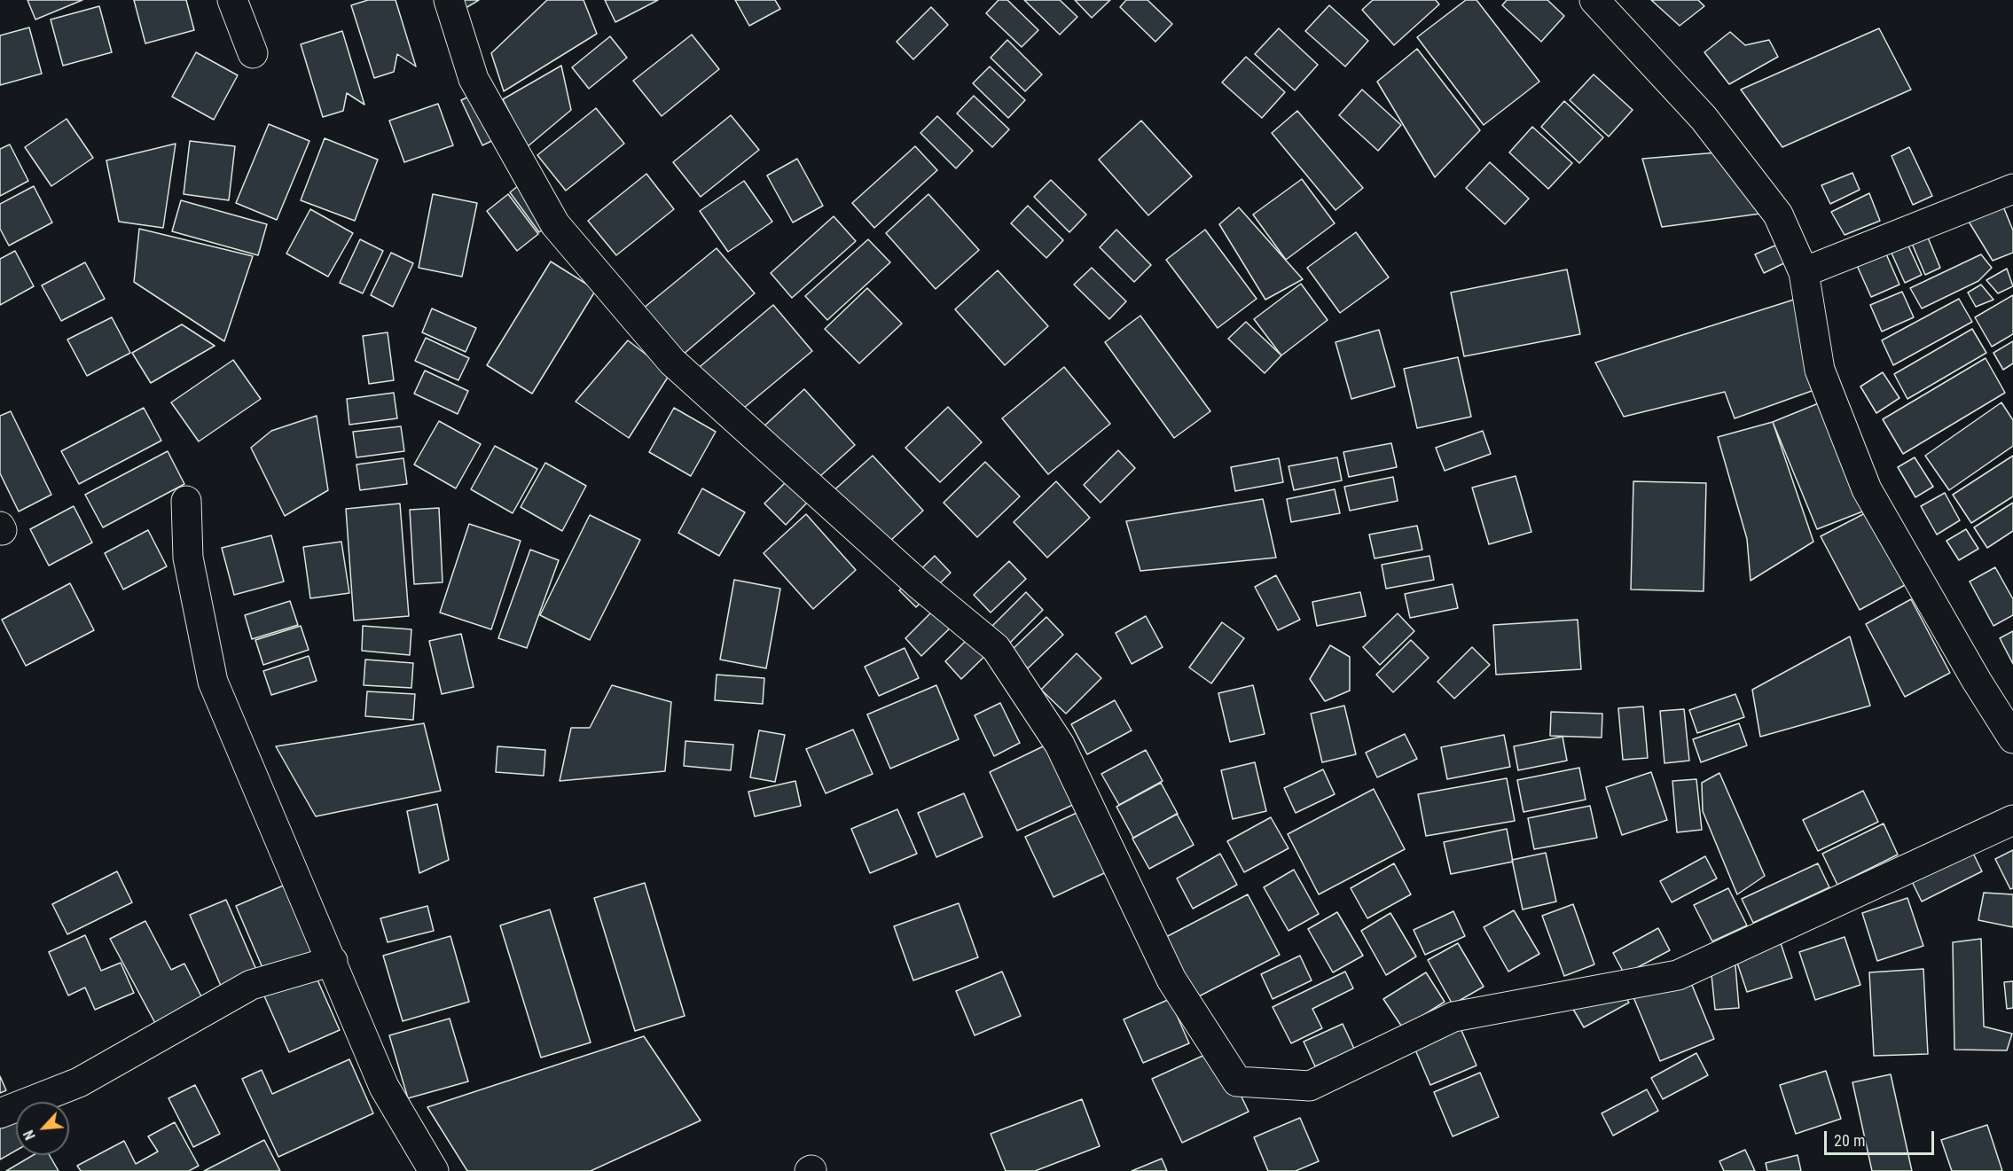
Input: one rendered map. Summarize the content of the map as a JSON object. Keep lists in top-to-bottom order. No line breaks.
{"scale_bar":"20 m","north":"bottom left"}
